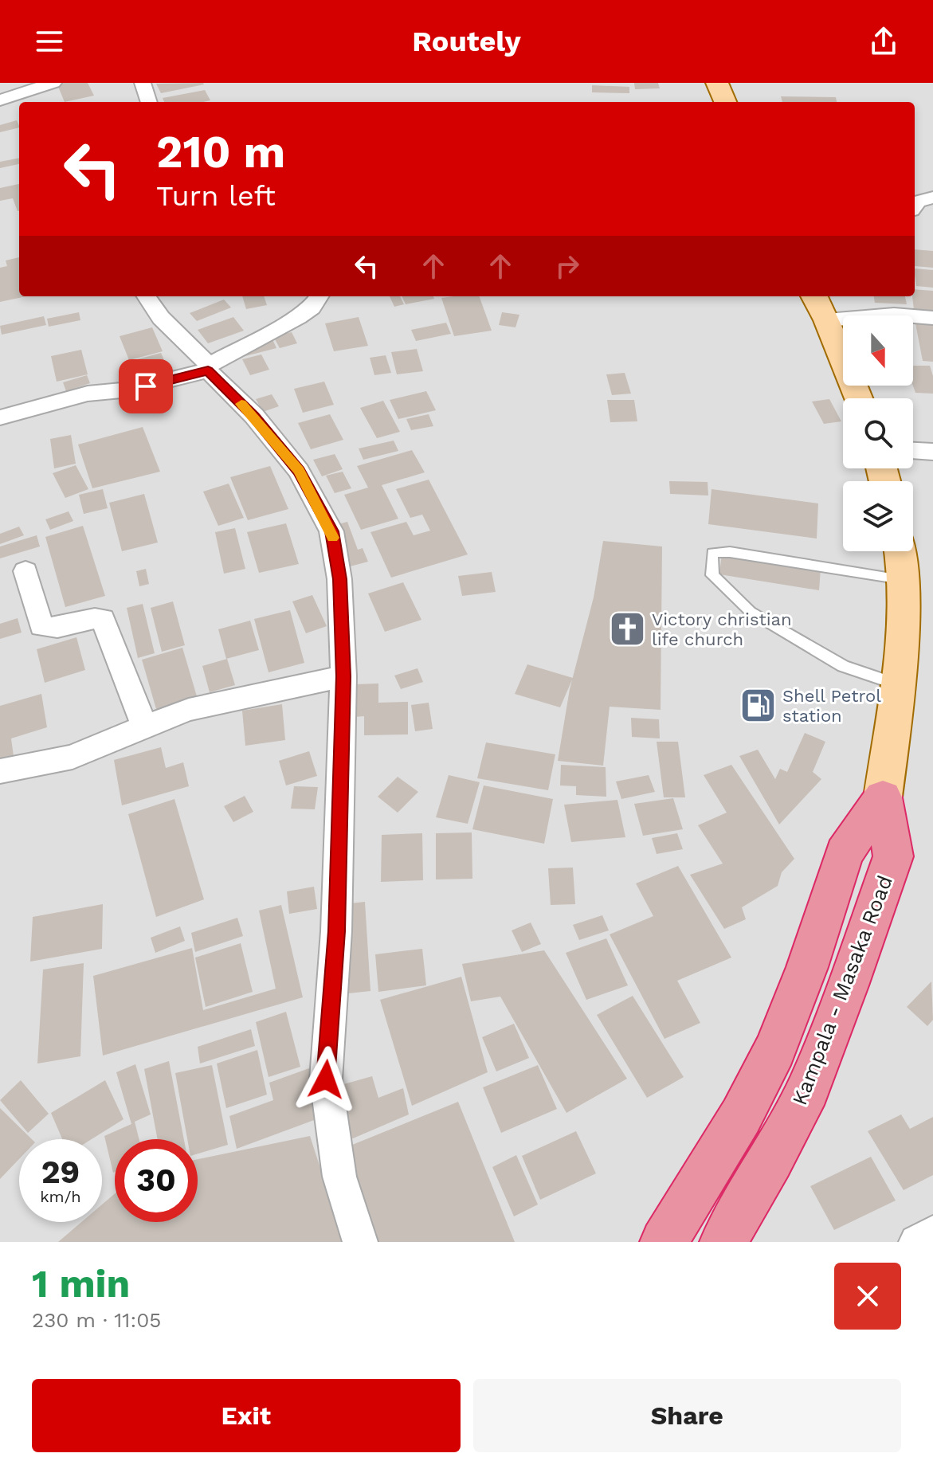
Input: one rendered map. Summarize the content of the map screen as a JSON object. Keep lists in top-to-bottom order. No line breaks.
{"streets":{"highway":["Kampala - Masaka Road"]},"places":{"church":["Victory christian life church"],"fuel station":["Shell Petrol station"]},"north":"bottom","page":{"header":"Routely","turn":["210 m","Turn left"],"speed":"29 km/h","limit":"30","heading":["1 min","230 m · 11:05"],"buttons":["Exit","Share"]}}
